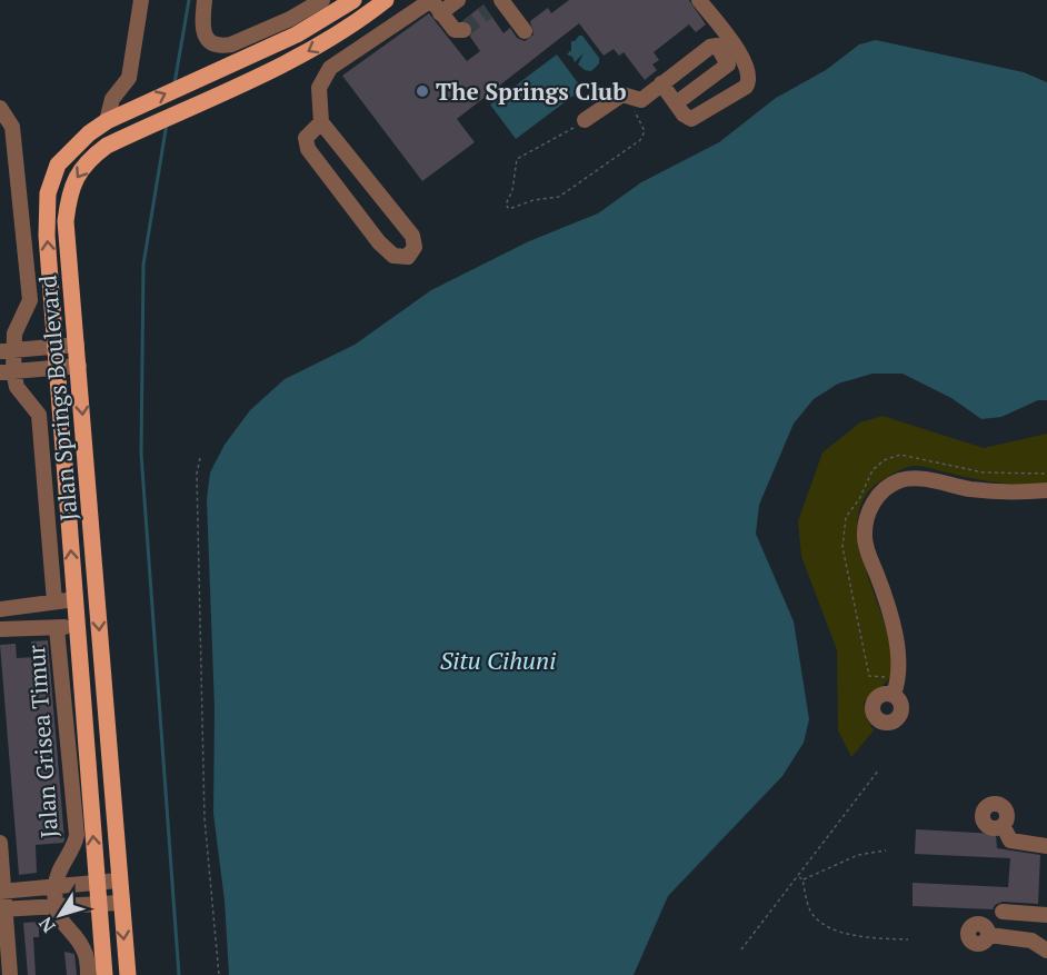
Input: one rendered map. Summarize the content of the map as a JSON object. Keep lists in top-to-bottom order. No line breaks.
{"streets":{"main road":["Jalan Springs Boulevard"],"street":["Jalan Grisea Timur"]},"water":["Situ Cihuni"],"places":["The Springs Club"],"north":"bottom left"}
